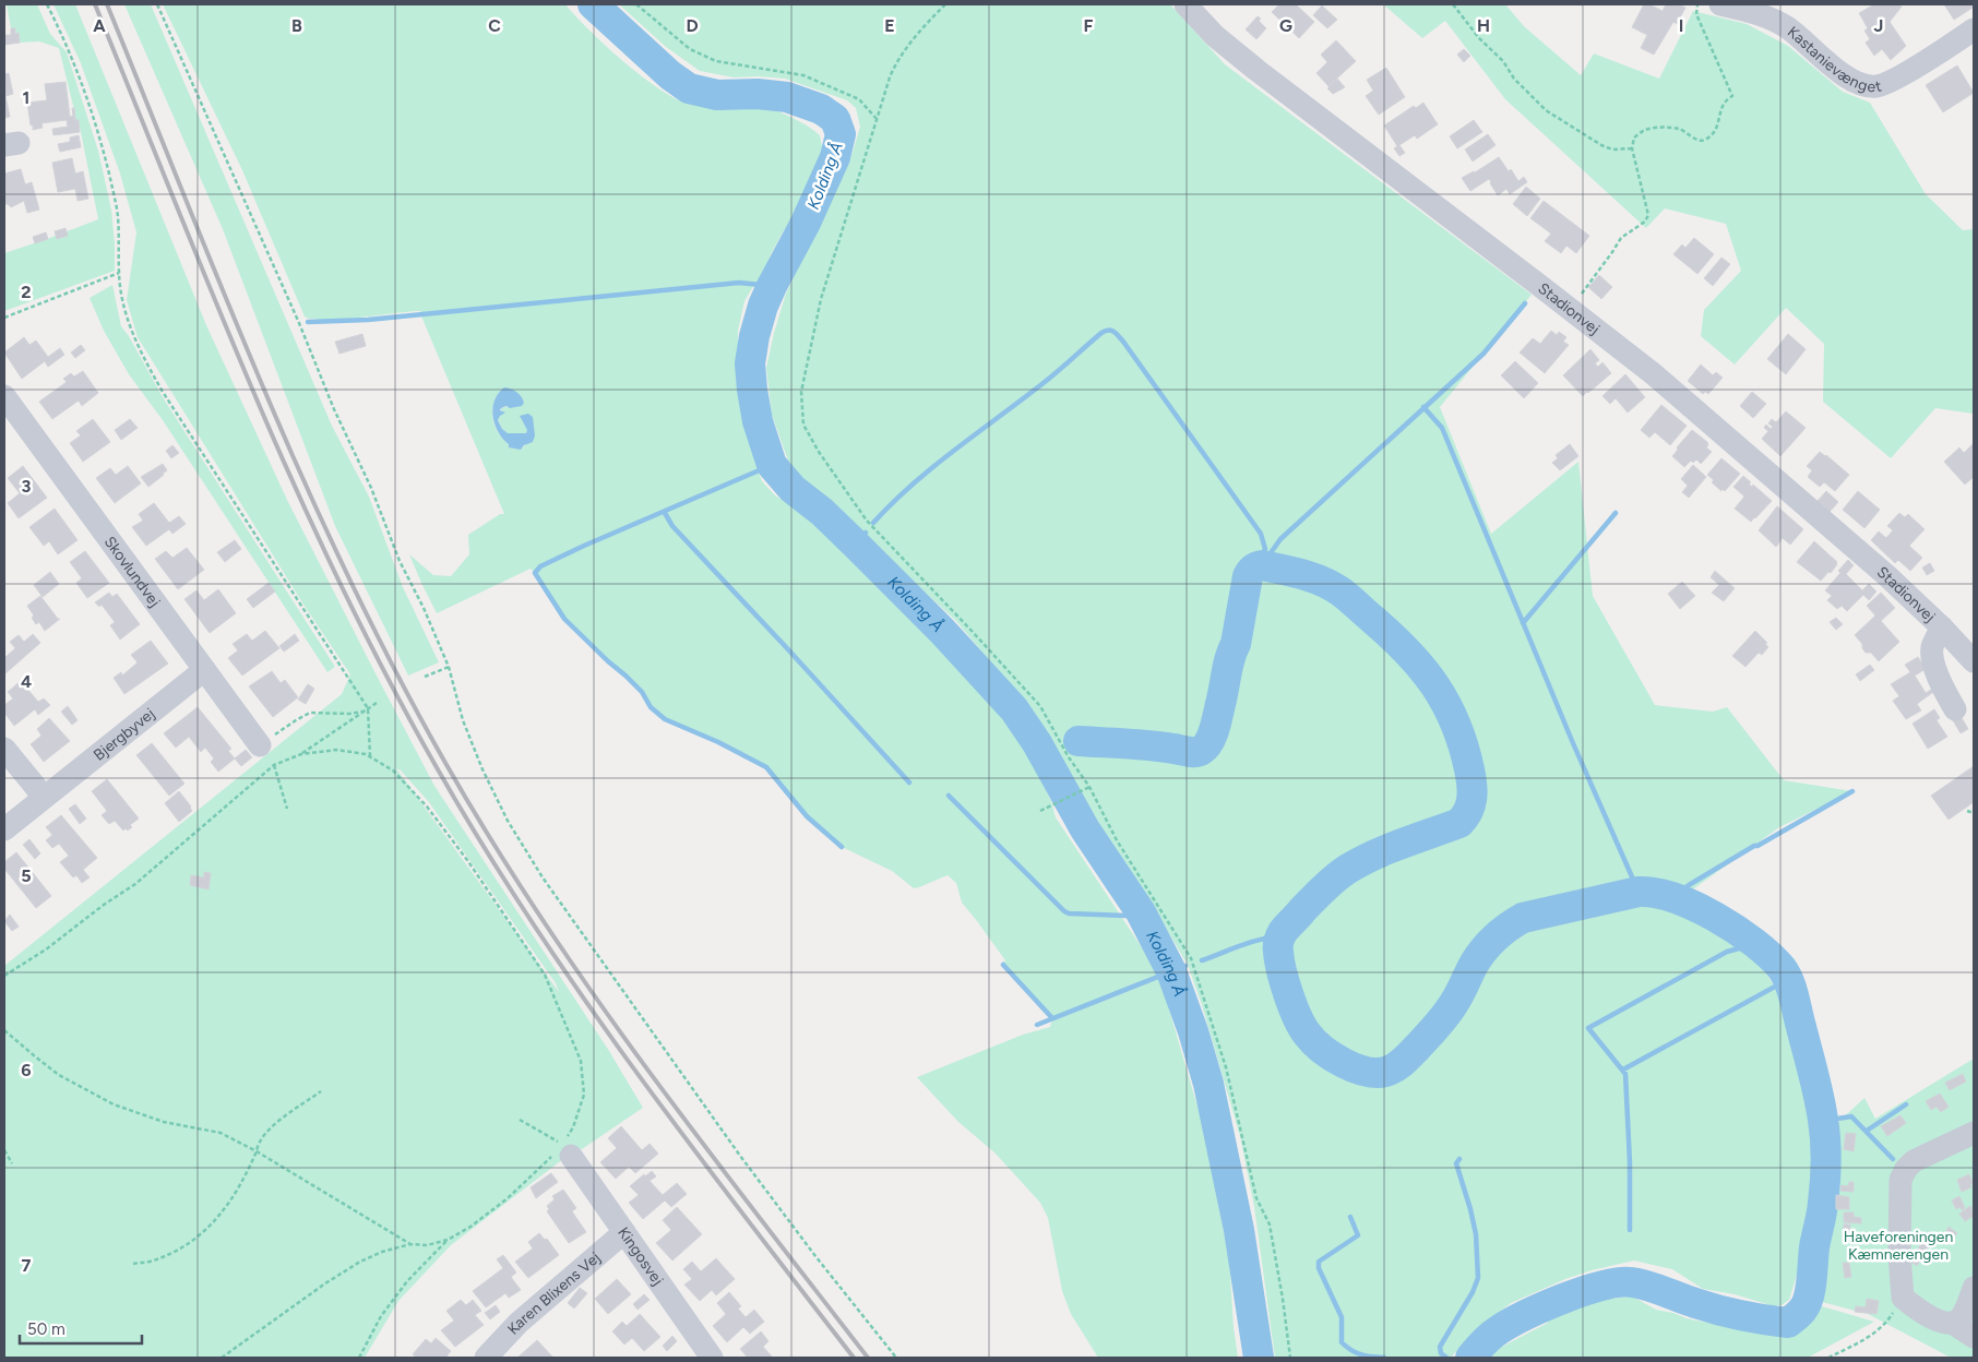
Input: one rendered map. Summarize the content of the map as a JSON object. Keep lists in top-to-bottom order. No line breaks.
{"streets":{"street":["Kastanievænget","Stadionvej","Skovlundvej","Bjergbyvej","Kingosvej","Karen Blixens Vej"]},"crossings":[["Skovlundvej","Bjergbyvej"],["Kingosvej","Karen Blixens Vej"]],"water":["Kolding Å"],"parks":["Haveforeningen Kæmnerengen"],"scale_bar":"50 m","grid":{"columns":["A","B","C","D","E","F","G","H","I","J"],"rows":["1","2","3","4","5","6","7"]}}
